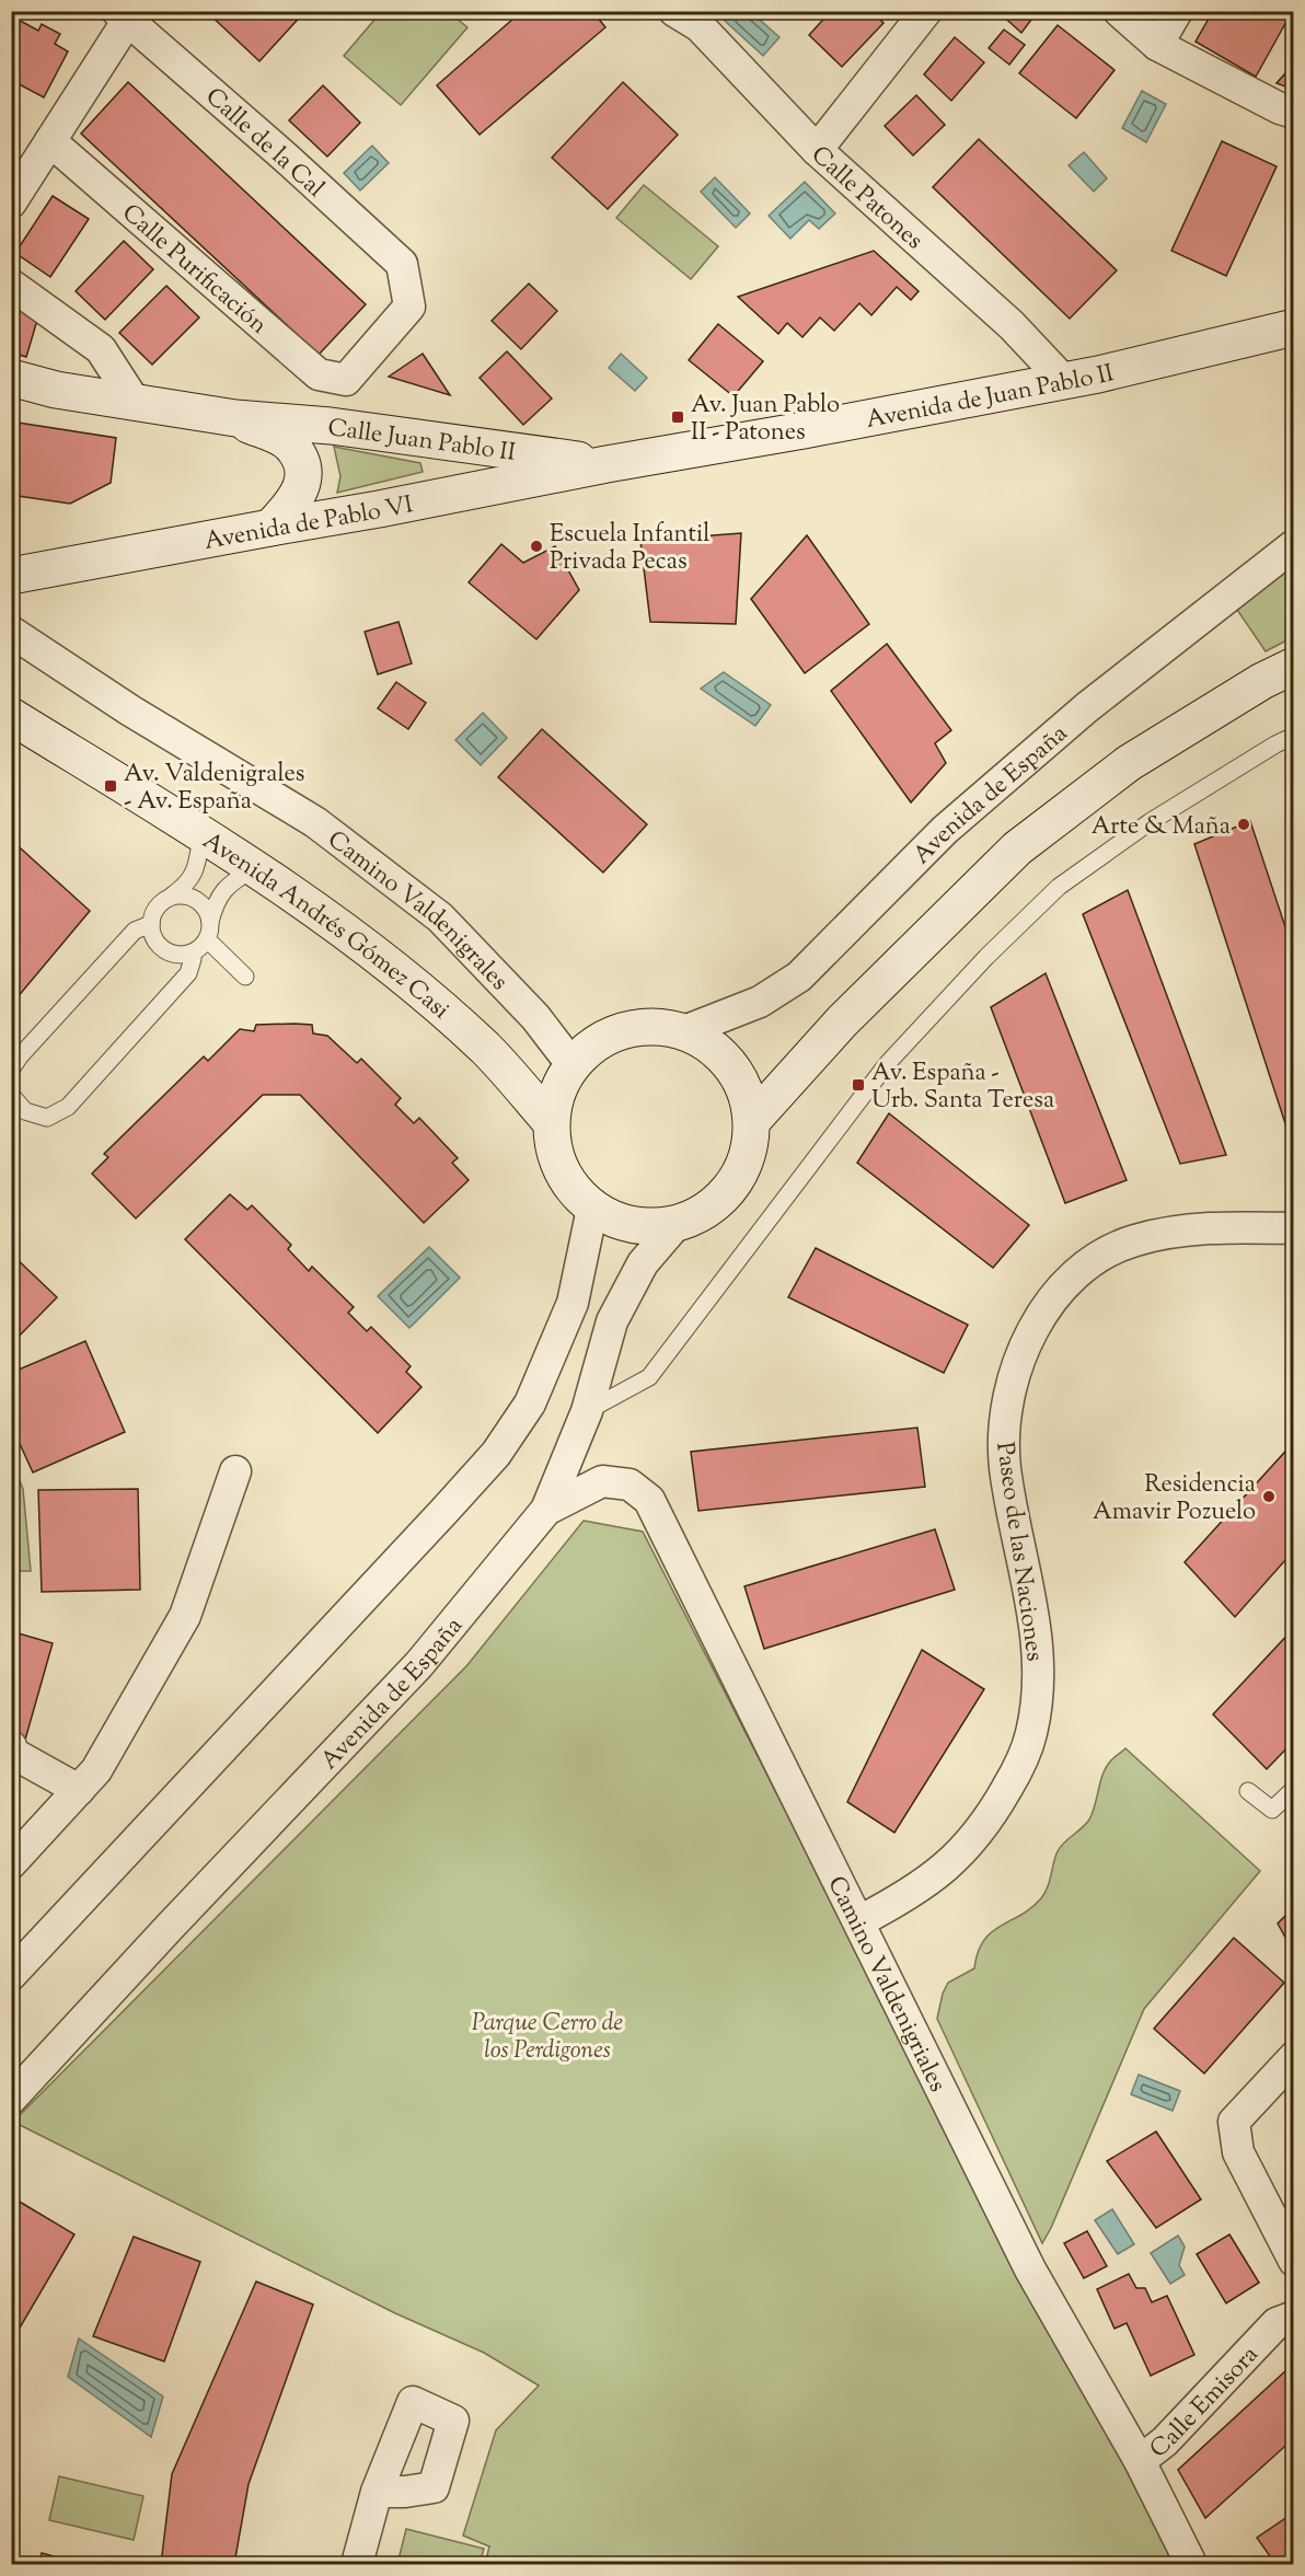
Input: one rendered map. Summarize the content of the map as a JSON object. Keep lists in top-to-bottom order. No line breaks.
{"streets":{"main road":["Avenida de Juan Pablo II","Calle Juan Pablo II","Avenida de Pablo VI","Avenida Andrés Gómez Casi"],"street":["Calle de la Cal","Calle Patones","Calle Purificación","Avenida de España","Camino Valdenigrales","Paseo de las Naciones","Camino Valdenigriales","Calle Emisora"]},"crossings":[["Calle de la Cal","Calle Purificación"],["Calle Patones","Avenida de Juan Pablo II"],["Avenida de Juan Pablo II","Calle Juan Pablo II"],["Avenida de Juan Pablo II","Avenida de Pablo VI"],["Calle Juan Pablo II","Avenida de Pablo VI"],["Avenida de España","Camino Valdenigrales"],["Avenida de España","Avenida Andrés Gómez Casi"],["Avenida de España","Camino Valdenigriales"],["Camino Valdenigrales","Avenida Andrés Gómez Casi"],["Paseo de las Naciones","Camino Valdenigriales"],["Camino Valdenigriales","Calle Emisora"]],"parks":["Parque Cerro de los Perdigones"],"places":{"transit":["Av. Juan Pablo II - Patones","Av. Valdenigrales - Av. España","Av. España - Urb. Santa Teresa"],"other":["Escuela Infantil Privada Pecas","Arte & Maña","Residencia Amavir Pozuelo"]}}
